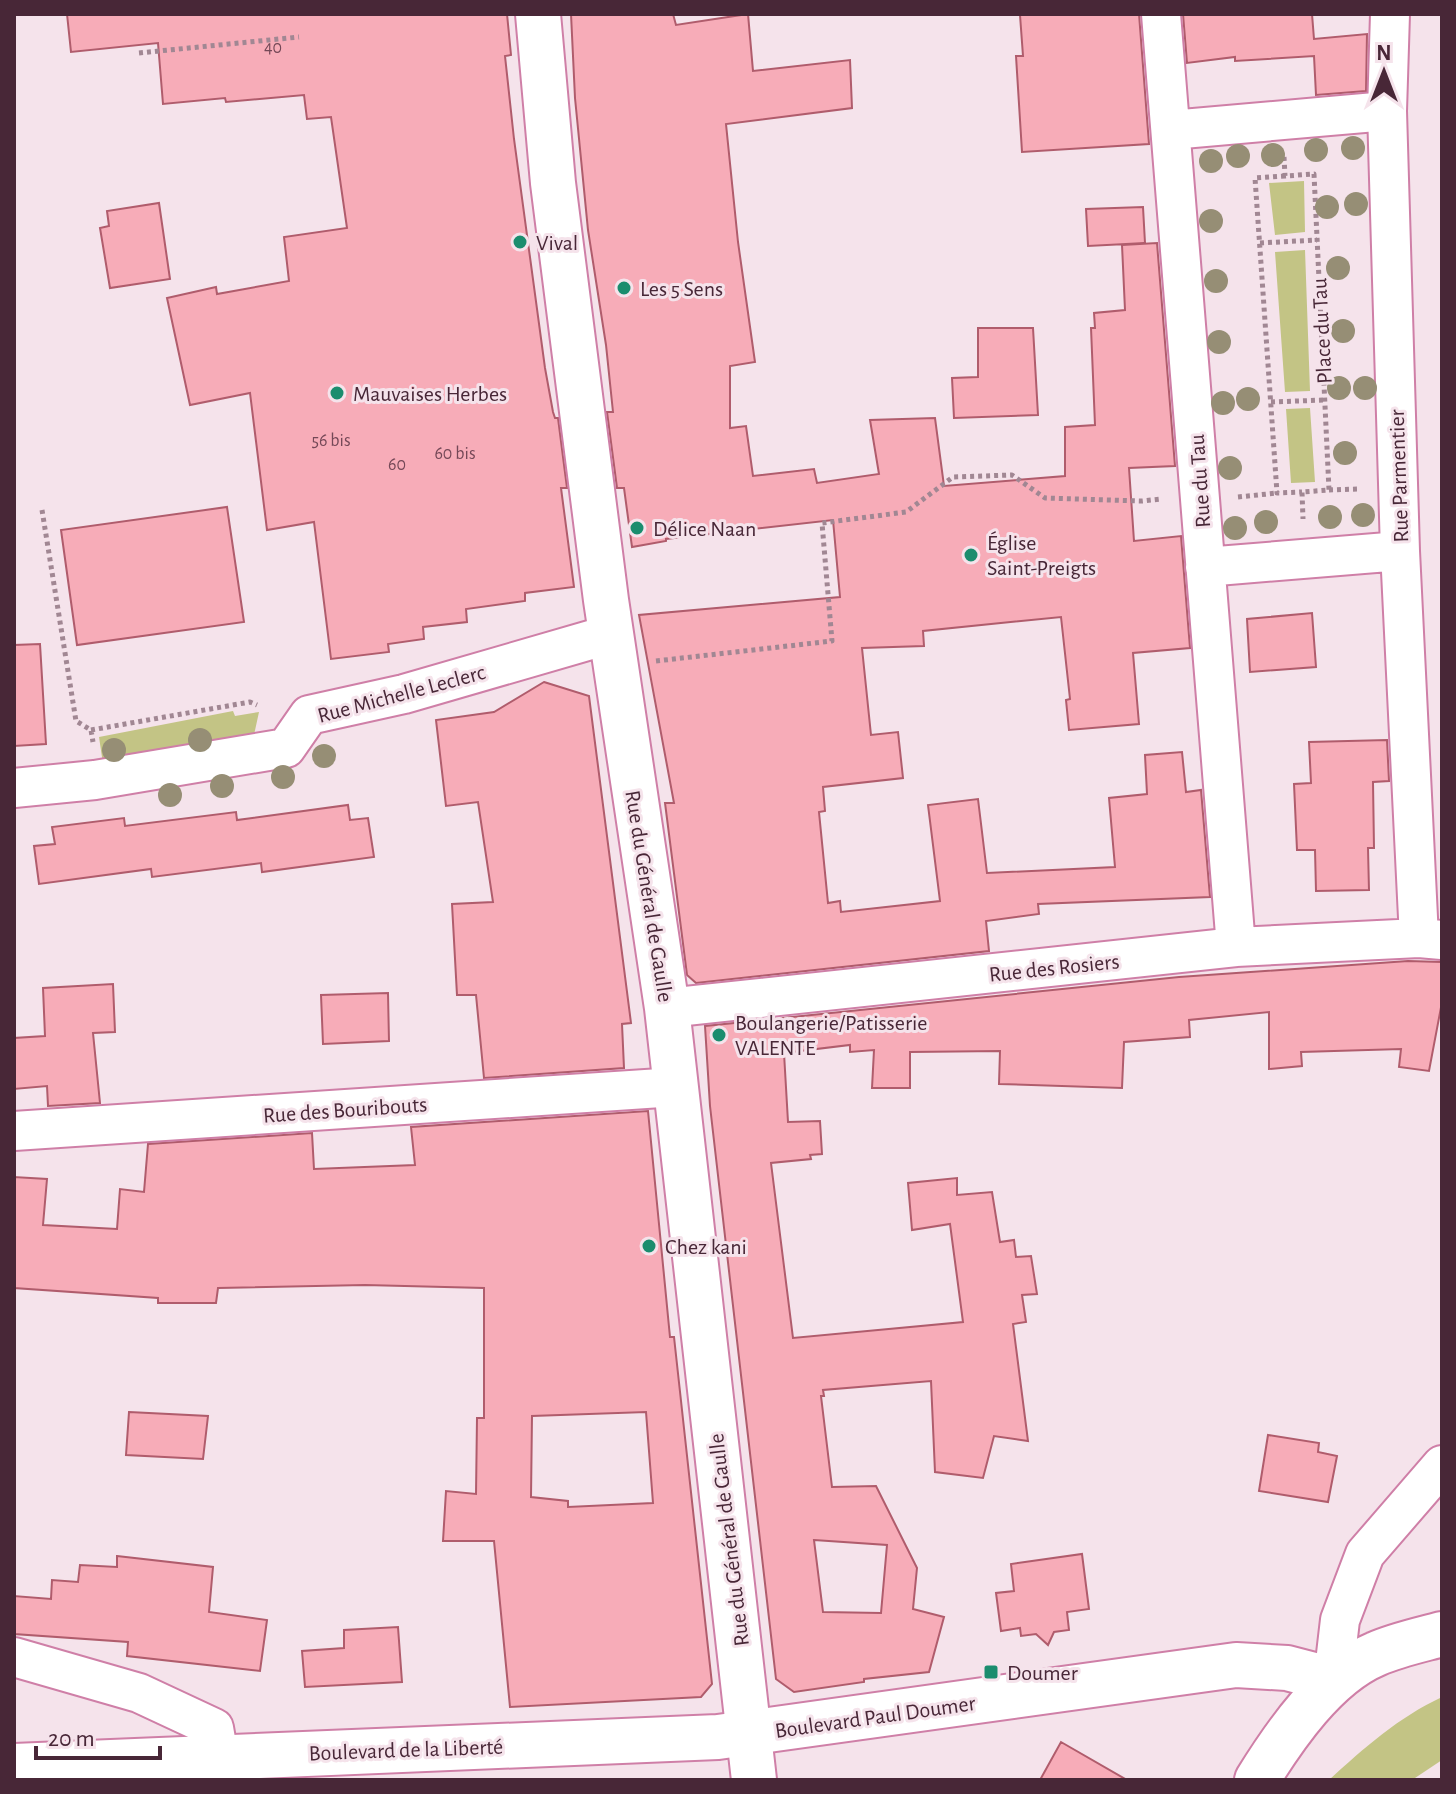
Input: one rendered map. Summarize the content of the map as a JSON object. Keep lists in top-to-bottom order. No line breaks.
{"streets":{"main road":["Rue du Général de Gaulle","Boulevard Paul Doumer","Boulevard de la Liberté"],"street":["Rue Parmentier","Rue du Tau","Rue Michelle Leclerc","Rue des Rosiers","Rue des Bouribouts"],"path":["Place du Tau"]},"crossings":[["Rue Parmentier","Rue des Rosiers"],["Rue du Tau","Rue des Rosiers"],["Rue Michelle Leclerc","Rue du Général de Gaulle"],["Rue du Général de Gaulle","Rue des Rosiers"],["Rue du Général de Gaulle","Rue des Bouribouts"],["Rue du Général de Gaulle","Boulevard Paul Doumer"],["Rue du Général de Gaulle","Boulevard de la Liberté"],["Boulevard Paul Doumer","Boulevard de la Liberté"]],"places":{"other":["Vival","Les 5 Sens","Mauvaises Herbes","Délice Naan","Église Saint-Preigts","Boulangerie/Patisserie VALENTE","Chez kani"],"transit":["Doumer"]},"house_numbers":["40","56 bis","60 bis","60"],"scale_bar":"20 m","north":"top"}
